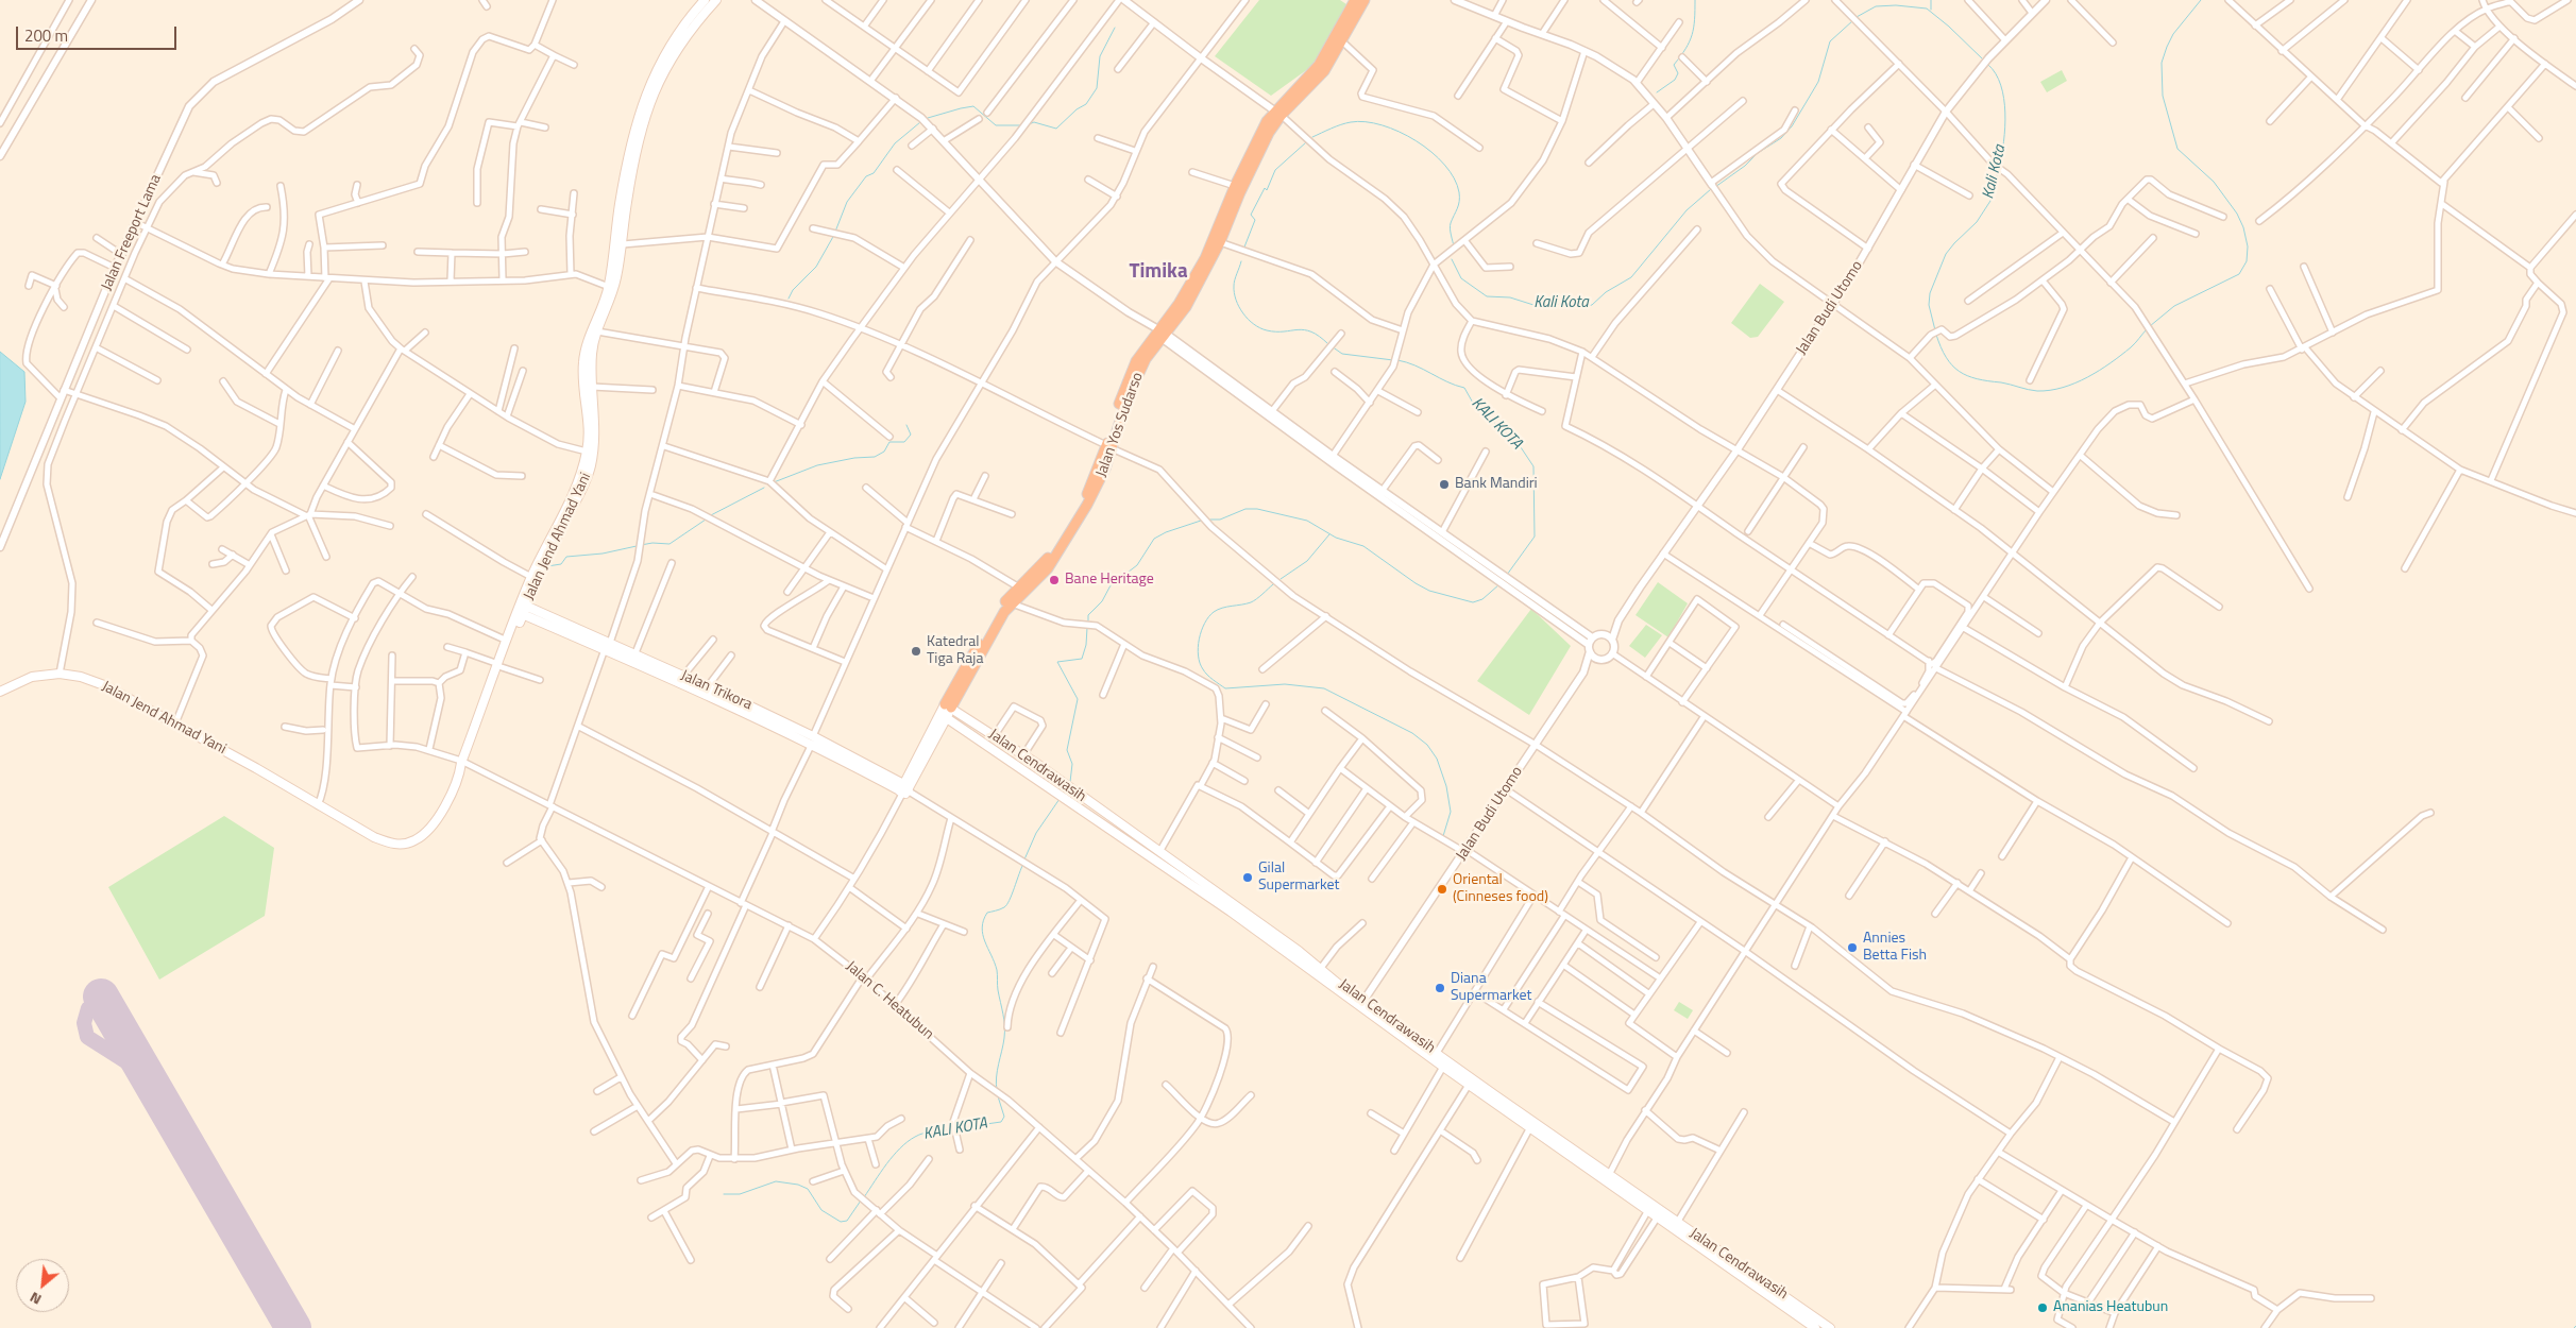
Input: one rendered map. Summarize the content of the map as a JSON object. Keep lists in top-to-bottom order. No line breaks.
{"streets":{"highway":["Jalan Yos Sudarso"],"main road":["Jalan Jend Ahmad Yani","Jalan Trikora","Jalan Cendrawasih"],"street":["Jalan Freeport Lama","Jalan Budi Utomo","Jalan C. Heatubun"]},"crossings":[["Jalan Budi Utomo","Jalan Cendrawasih"],["Jalan Yos Sudarso","Jalan Trikora"],["Jalan Yos Sudarso","Jalan Cendrawasih"],["Jalan Jend Ahmad Yani","Jalan Trikora"],["Jalan Jend Ahmad Yani","Jalan C. Heatubun"]],"districts":["Timika"],"water":["Kali Kota","KALI KOTA"],"places":["Bank Mandiri","Bane Heritage","Katedral Tiga Raja","Gilal Supermarket","Oriental (Cinneses food)","Annies Betta Fish","Diana Supermarket","Ananias Heatubun"],"scale_bar":"200 m","north":"bottom left"}
